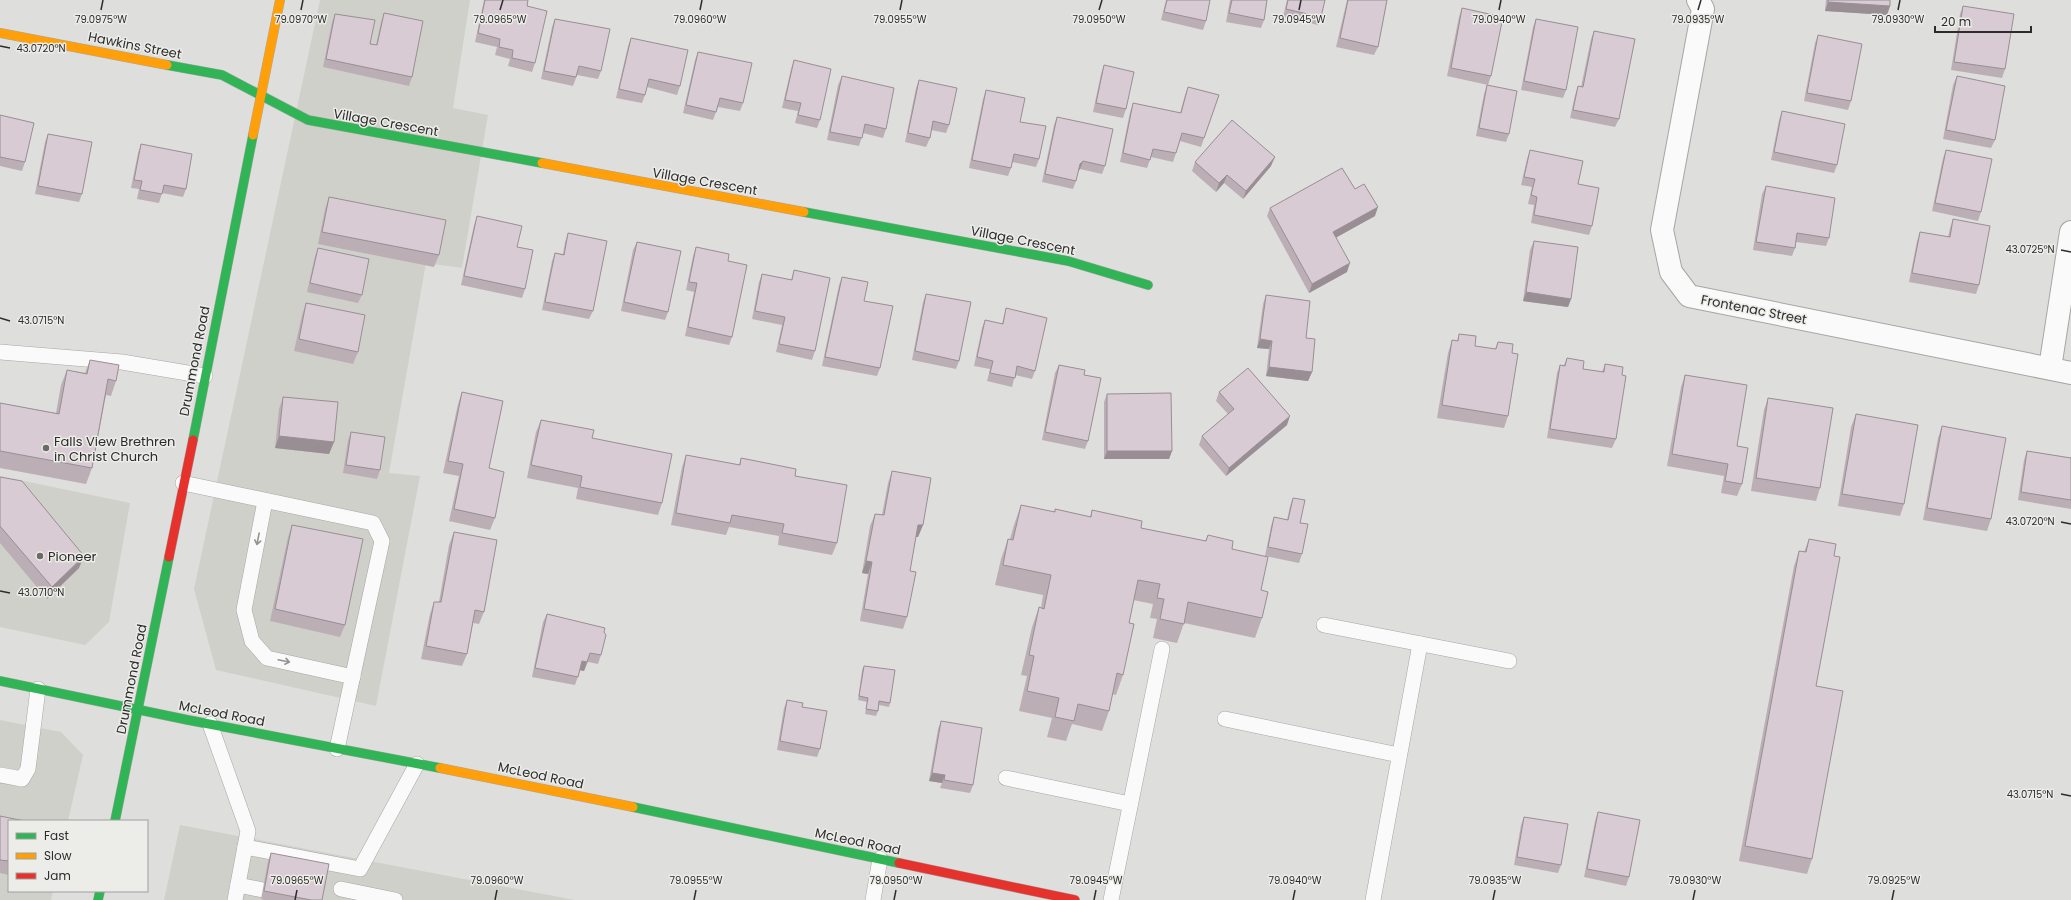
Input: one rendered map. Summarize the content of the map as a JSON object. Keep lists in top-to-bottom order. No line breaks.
{"streets":{"main road":["Hawkins Street","Village Crescent","Drummond Road","McLeod Road"],"street":["Frontenac Street"]},"crossings":[["Hawkins Street","Village Crescent"],["Hawkins Street","Drummond Road"],["Village Crescent","Drummond Road"],["Drummond Road","McLeod Road"]],"places":["Falls View Brethren in Christ Church","Pioneer"],"legend":["Fast","Slow","Jam"],"scale_bar":"20 m","coordinates":["79.0975°W","79.0970°W","79.0965°W","79.0960°W","79.0955°W","79.0950°W","79.0945°W","79.0940°W","79.0935°W","79.0930°W","43.0720°N","43.0725°N","43.0715°N","43.0710°N","79.0925°W"]}
